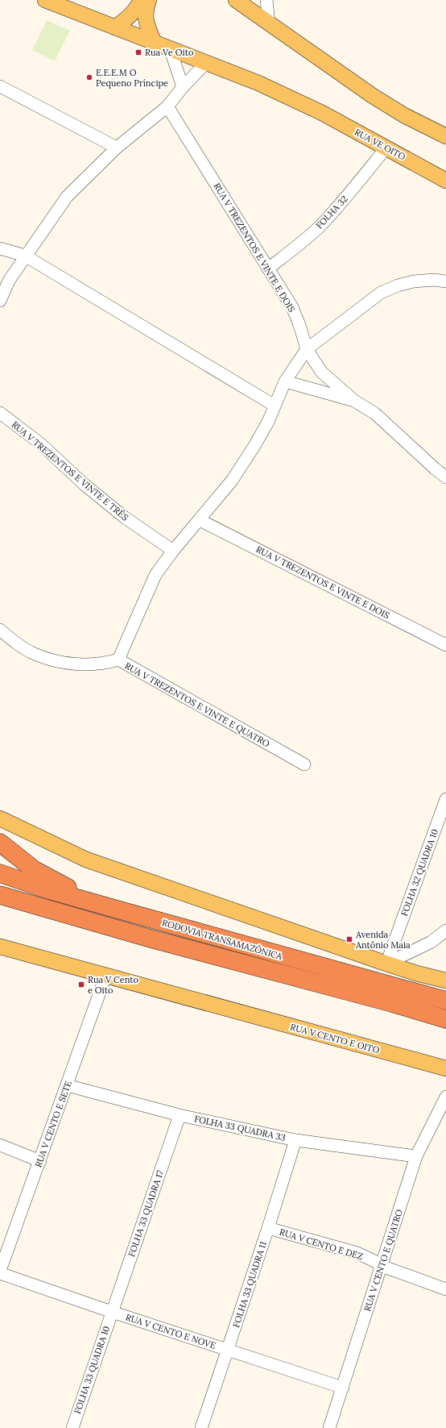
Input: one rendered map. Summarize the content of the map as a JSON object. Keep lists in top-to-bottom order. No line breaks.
{"streets":{"highway":["RODOVIA TRANSAMAZÔNICA"],"main road":["RUA VE OITO","RUA V CENTO E OITO"],"street":["FOLHA 32","RUA V TREZENTOS E VINTE E DOIS","RUA V TREZENTOS E VINTE E TRÊS","RUA V TREZENTOS E VINTE E QUATRO","FOLHA 32 QUADRA 10","RUA V CENTO E SETE","FOLHA 33 QUADRA 33","FOLHA 33 QUADRA 17","RUA V CENTO E DEZ","RUA V CENTO E QUATRO","FOLHA 33 QUADRA 11","RUA V CENTO E NOVE","FOLHA 33 QUADRA 10"]},"crossings":[["RUA VE OITO","FOLHA 32"],["FOLHA 32","RUA V TREZENTOS E VINTE E DOIS"],["RUA V CENTO E OITO","RUA V CENTO E SETE"],["RUA V CENTO E SETE","FOLHA 33 QUADRA 33"],["FOLHA 33 QUADRA 33","FOLHA 33 QUADRA 17"],["FOLHA 33 QUADRA 33","RUA V CENTO E QUATRO"],["FOLHA 33 QUADRA 33","FOLHA 33 QUADRA 11"],["FOLHA 33 QUADRA 17","RUA V CENTO E NOVE"],["FOLHA 33 QUADRA 17","FOLHA 33 QUADRA 10"],["RUA V CENTO E DEZ","RUA V CENTO E QUATRO"],["RUA V CENTO E DEZ","FOLHA 33 QUADRA 11"],["RUA V CENTO E QUATRO","RUA V CENTO E NOVE"],["FOLHA 33 QUADRA 11","RUA V CENTO E NOVE"],["RUA V CENTO E NOVE","FOLHA 33 QUADRA 10"]],"places":{"transit":["Rua Ve Oito","Avenida Antônio Maia","Rua V Cento e Oito"],"other":["E.E.E.M O Pequeno Príncipe"]}}
